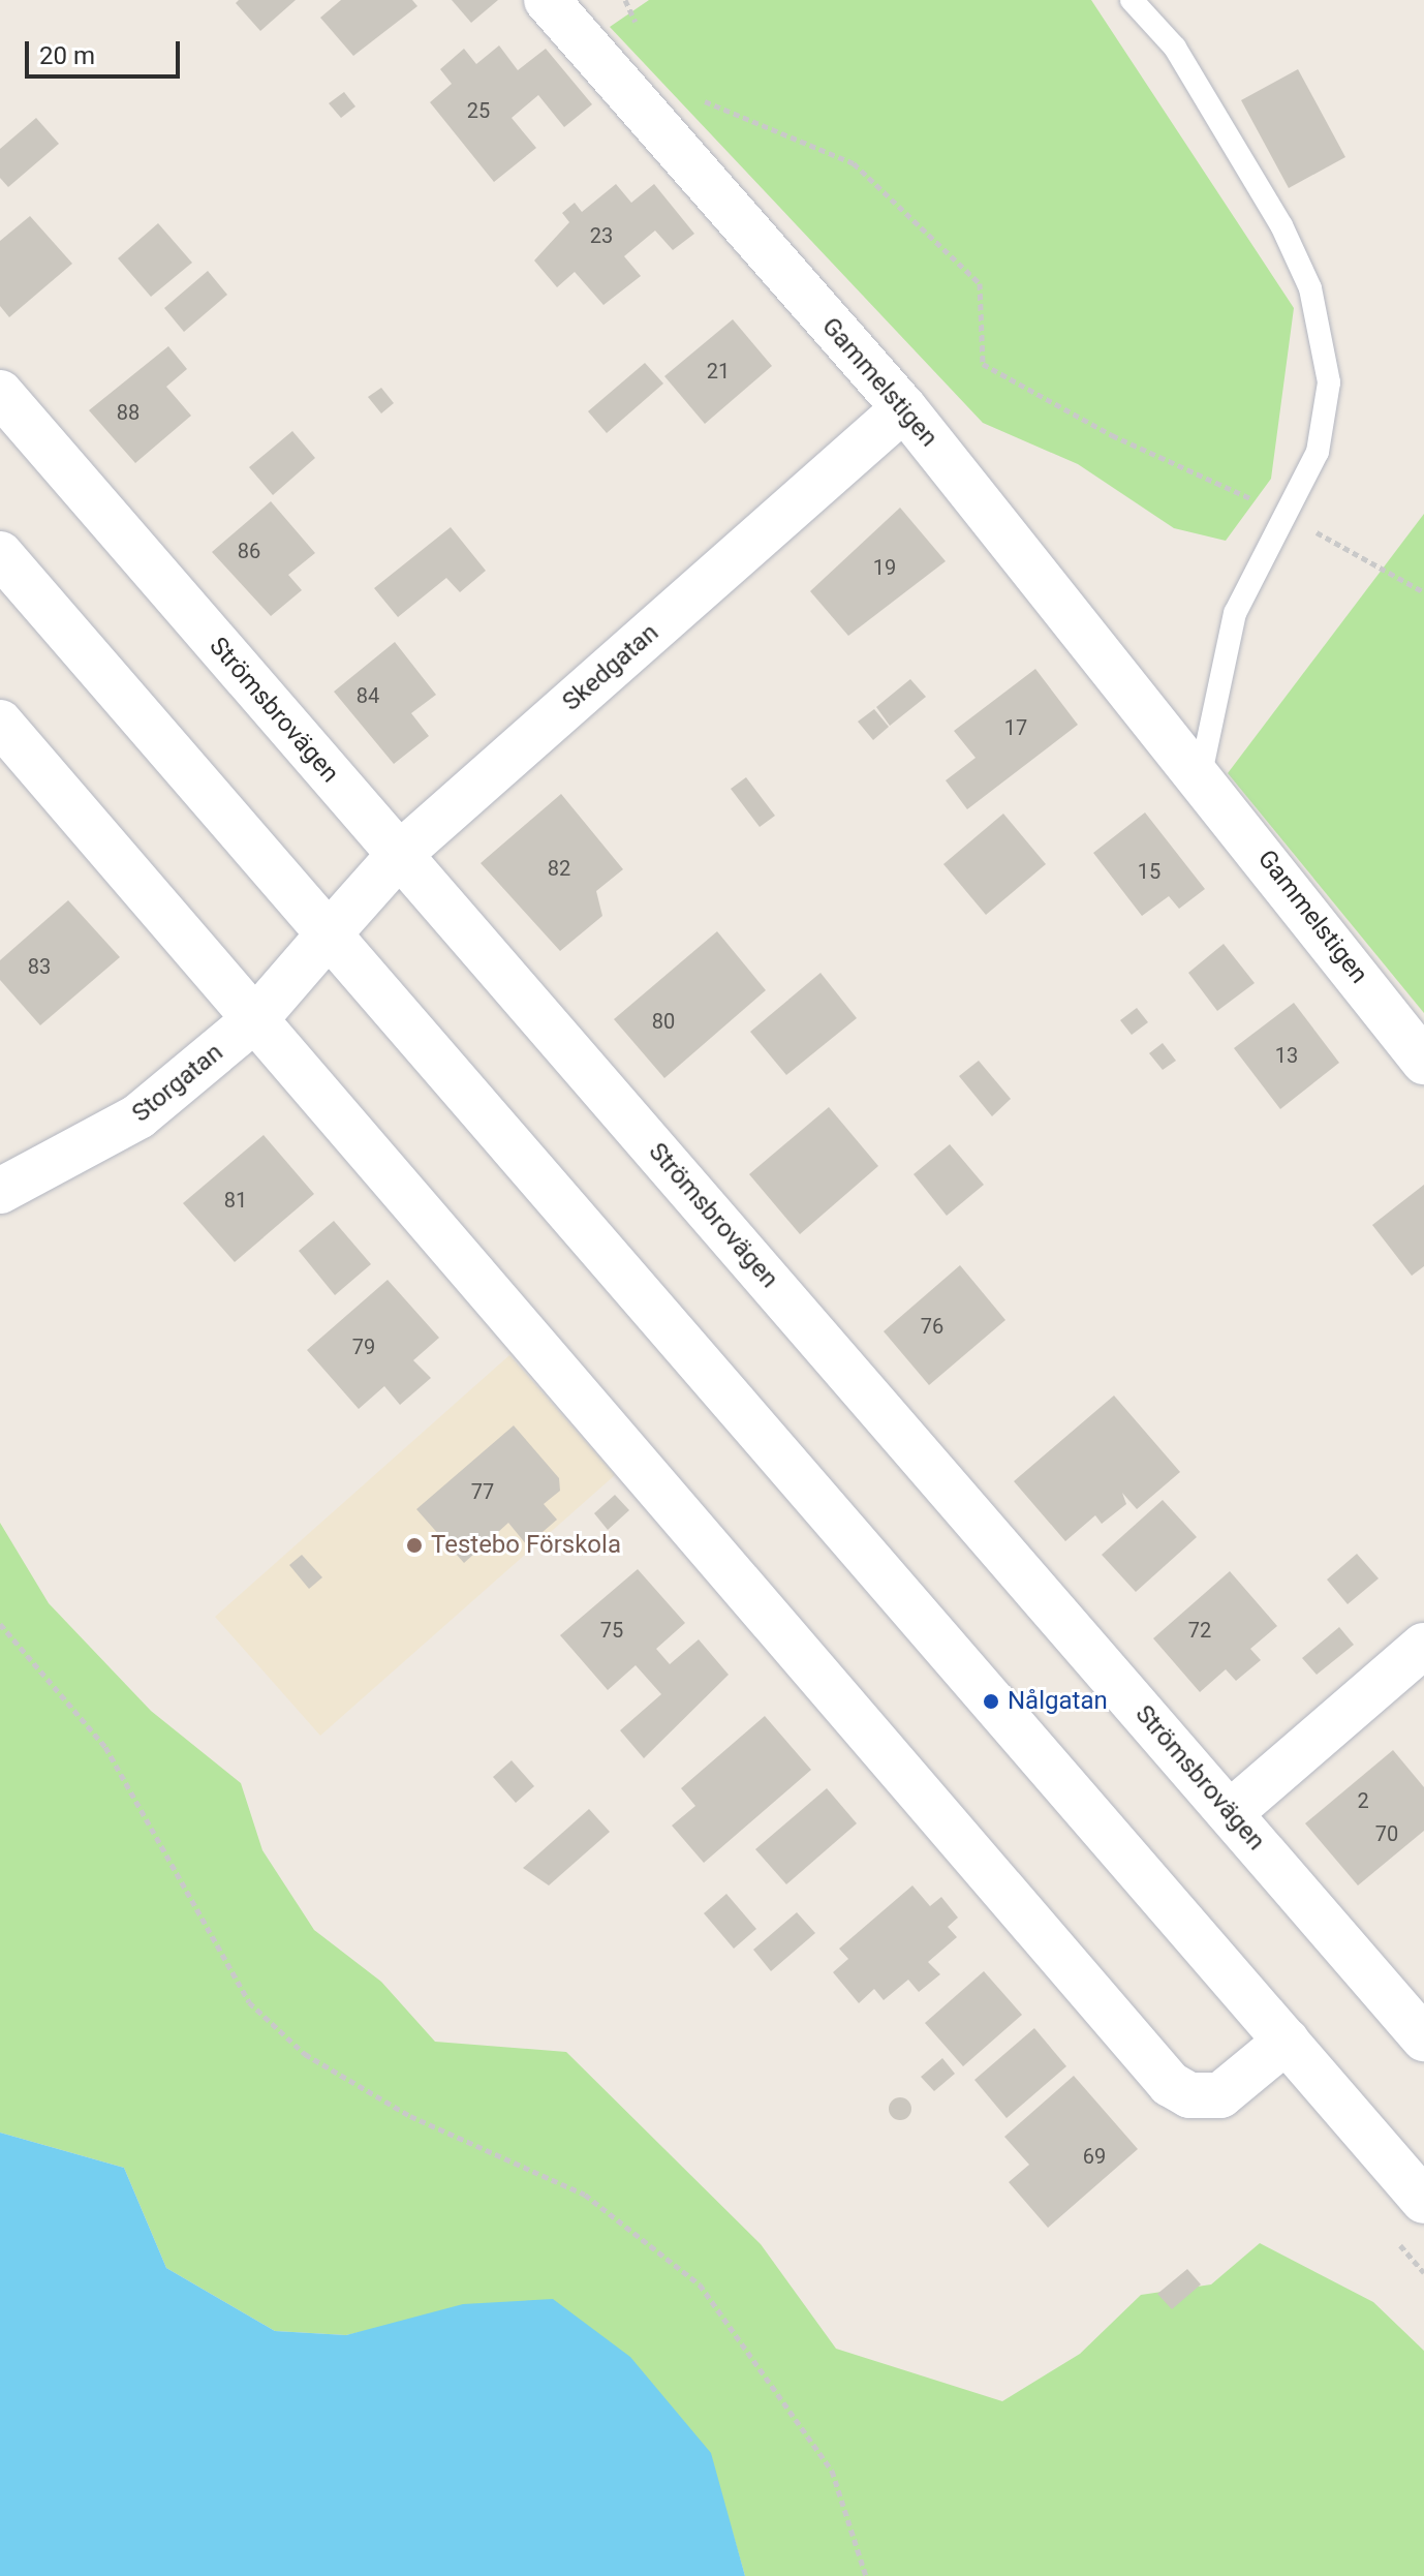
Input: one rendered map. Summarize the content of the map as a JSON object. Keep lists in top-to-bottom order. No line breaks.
{"streets":{"street":["Gammelstigen","Skedgatan","Strömsbrovägen","Storgatan"]},"crossings":[["Gammelstigen","Skedgatan"],["Skedgatan","Strömsbrovägen"],["Skedgatan","Storgatan"]],"places":["Testebo Förskola","Nålgatan"],"house_numbers":["25","23","21","88","86","19","84","17","82","15","83","80","13","81","76","79","77","75","72","2","70","69"],"scale_bar":"20 m"}
